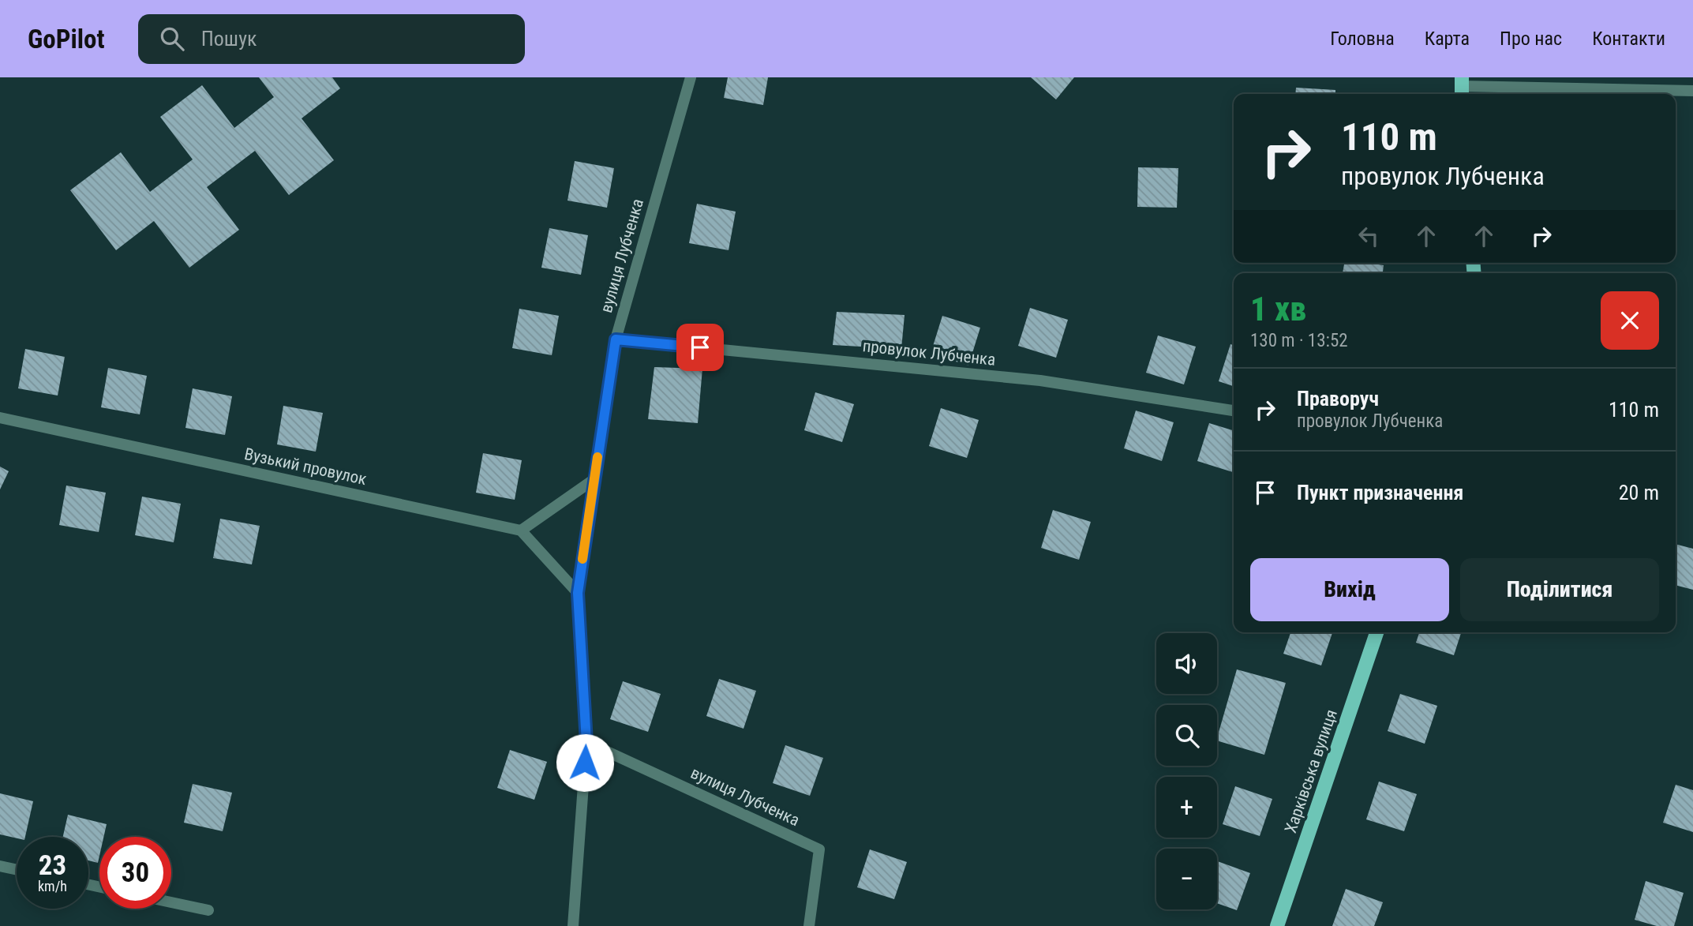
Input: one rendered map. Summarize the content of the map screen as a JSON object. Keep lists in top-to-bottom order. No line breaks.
{"streets":{"main road":["Харківська вулиця"],"street":["вулиця Лубченка","провулок Лубченка","Вузький провулок"]},"crossings":[["вулиця Лубченка","провулок Лубченка"]],"page":{"header":"GoPilot","search":"Пошук","nav":["Головна","Карта","Про нас","Контакти"],"turn":["110 m","провулок Лубченка"],"heading":["1 хв","130 m · 13:52"],"list":[{"name":"Праворуч","note":"провулок Лубченка","value":"110 m"},{"name":"Пункт призначення","value":"20 m"}],"buttons":["Вихід","Поділитися"],"map_buttons":["+","−"],"speed":"23 km/h","limit":"30"}}
